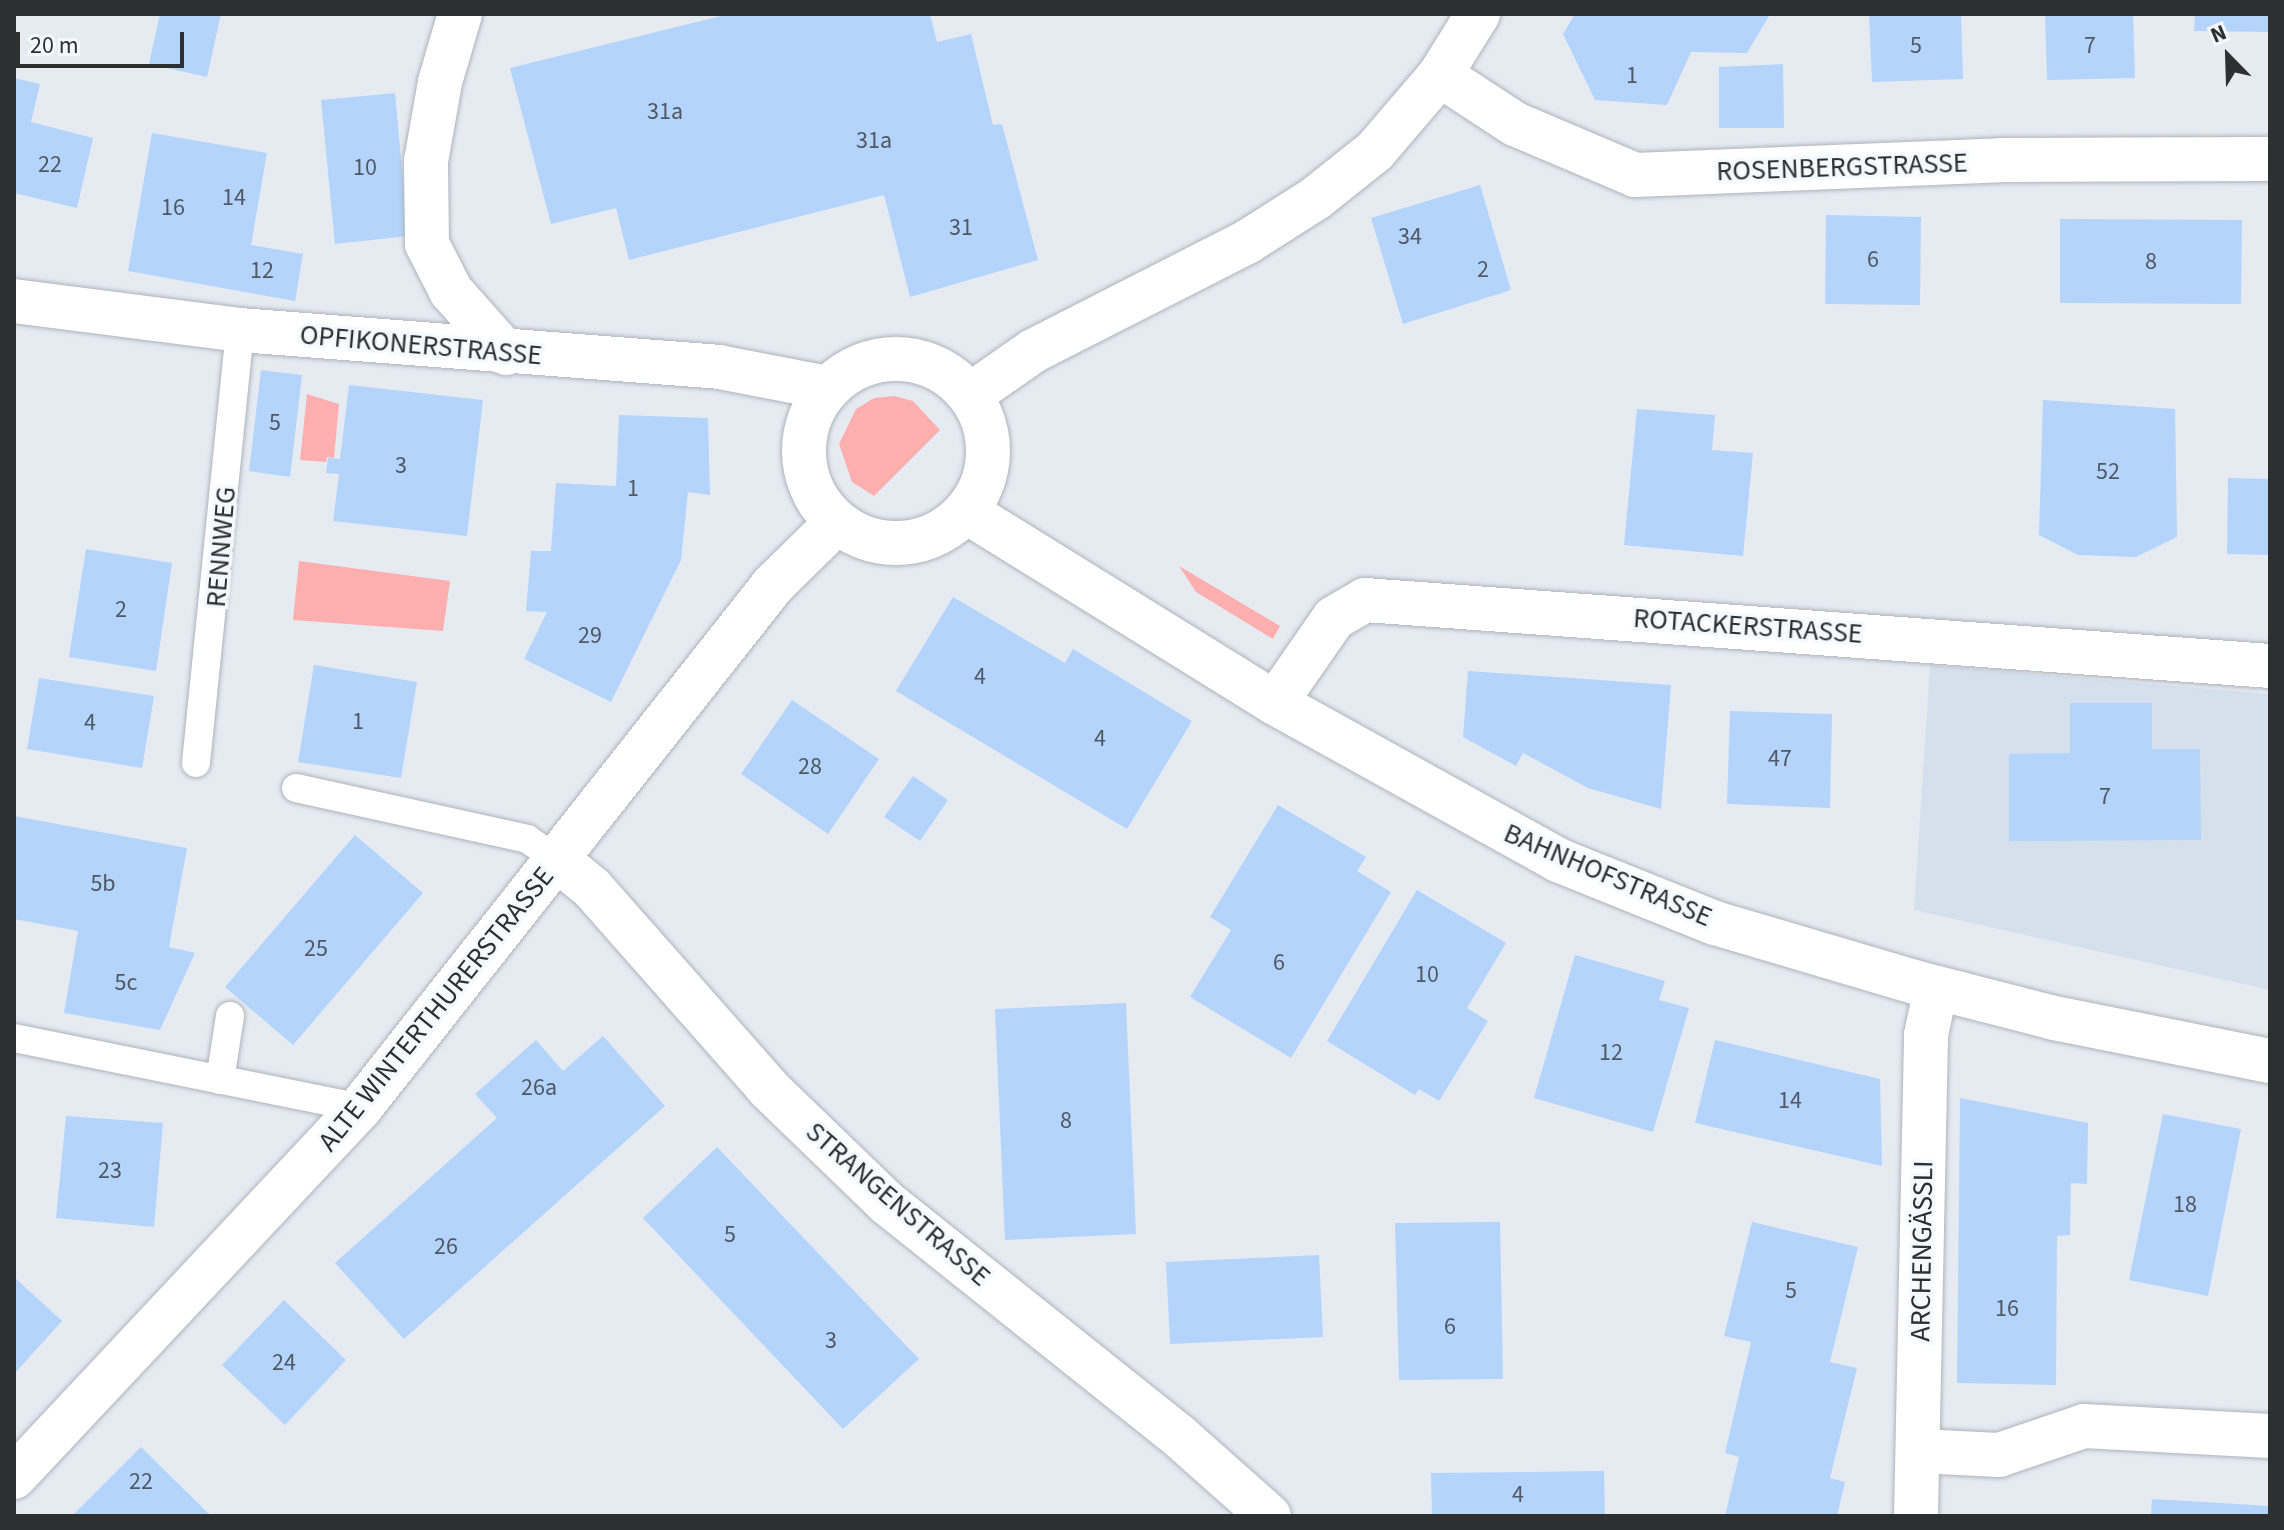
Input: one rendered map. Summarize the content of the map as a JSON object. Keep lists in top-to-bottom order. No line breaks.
{"streets":{"street":["ROSENBERGSTRASSE","OPFIKONERSTRASSE","ROTACKERSTRASSE","BAHNHOFSTRASSE","ALTE WINTERTHURERSTRASSE","STRANGENSTRASSE","ARCHENGÄSSLI"],"lane":["RENNWEG"]},"crossings":[["OPFIKONERSTRASSE","RENNWEG"],["OPFIKONERSTRASSE","BAHNHOFSTRASSE"],["OPFIKONERSTRASSE","ALTE WINTERTHURERSTRASSE"],["ROTACKERSTRASSE","BAHNHOFSTRASSE"],["BAHNHOFSTRASSE","ALTE WINTERTHURERSTRASSE"],["BAHNHOFSTRASSE","ARCHENGÄSSLI"],["ALTE WINTERTHURERSTRASSE","STRANGENSTRASSE"]],"house_numbers":["5","7","1","31a","31a","22","10","14","16","31","34","6","8","2","12","5","3","52","1","2","29","4","1","4","4","47","28","7","5b","25","6","10","5c","12","26a","14","8","23","18","5","26","5","16","6","3","24","22","4"],"scale_bar":"20 m","north":"top left"}
